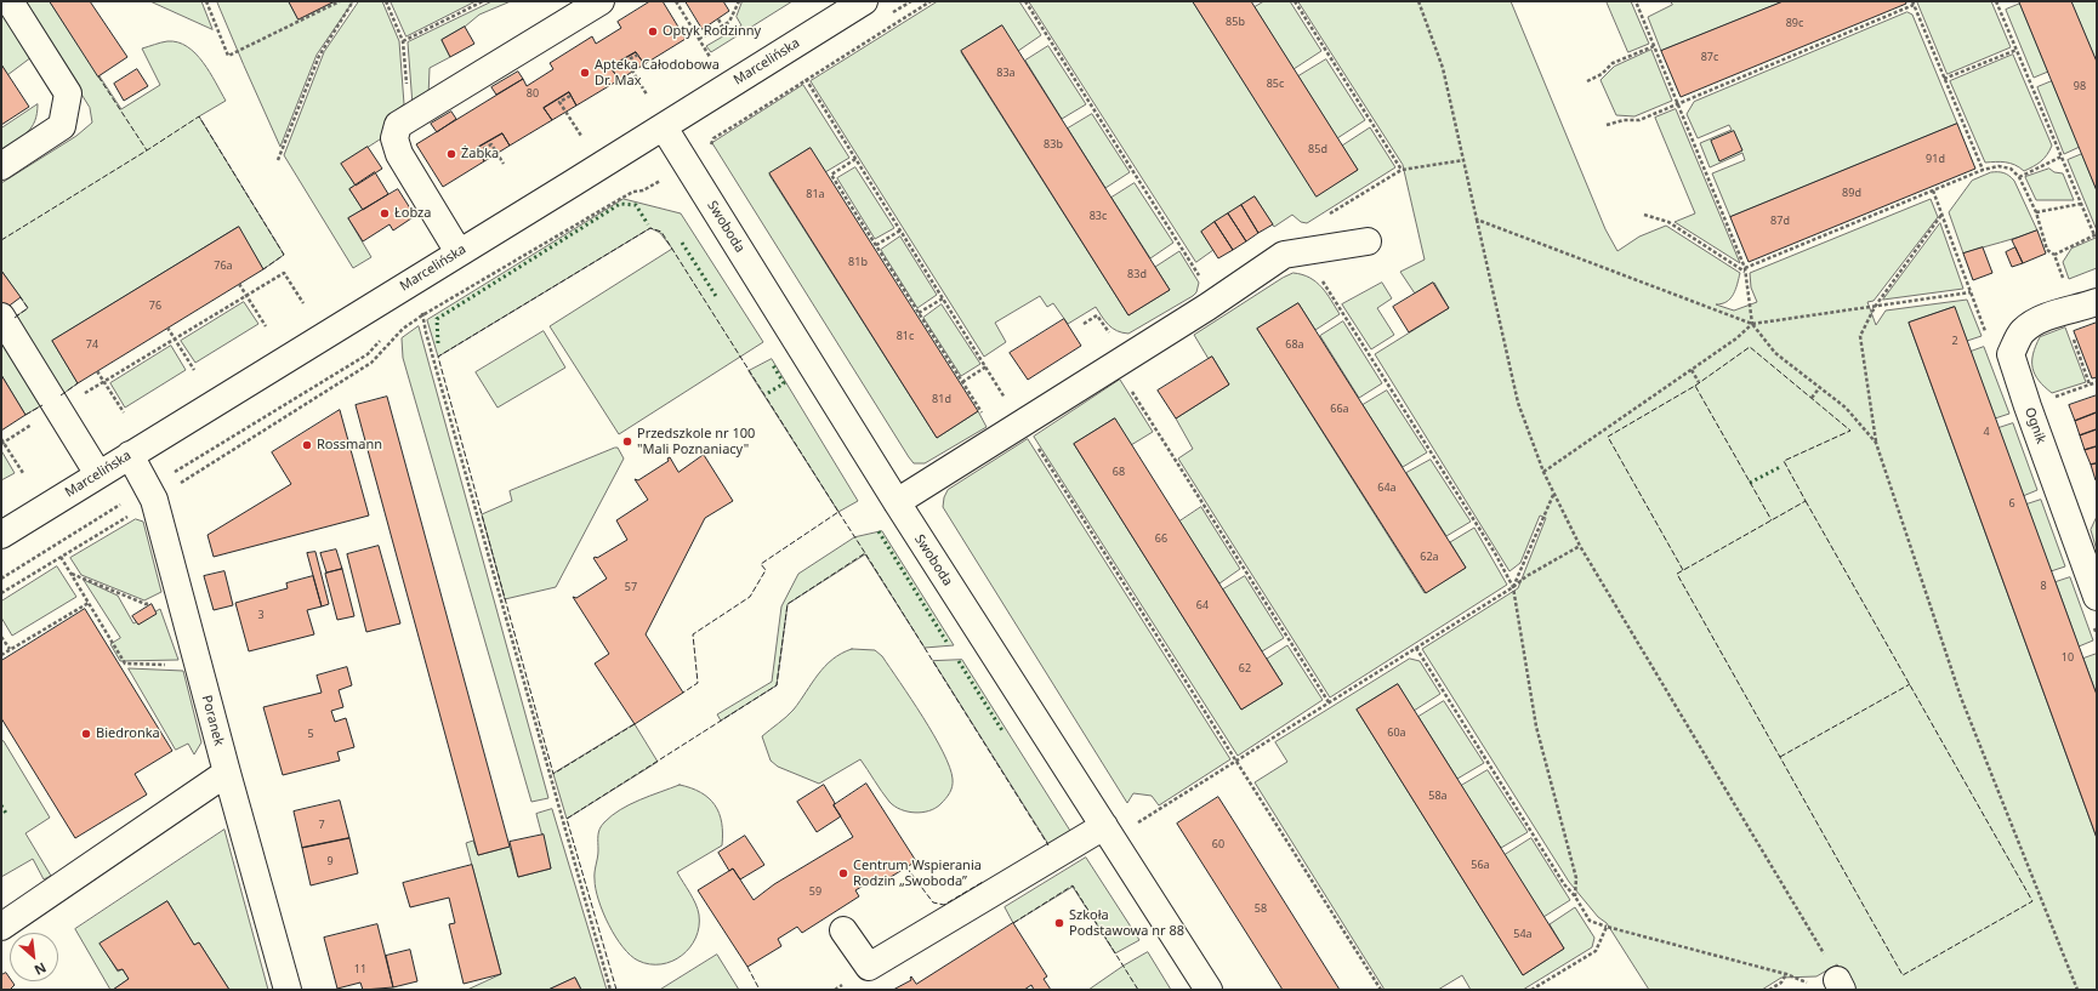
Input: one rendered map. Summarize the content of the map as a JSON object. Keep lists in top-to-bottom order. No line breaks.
{"streets":{"street":["Marcelińska","Swoboda","Ognik","Poranek"]},"crossings":[["Marcelińska","Swoboda"],["Marcelińska","Poranek"]],"places":["Optyk Rodzinny","Apteka Całodobowa Dr. Max","Żabka","Łobza","Przedszkole nr 100 \"Mali Poznaniacy\"","Rossmann","Biedronka","Centrum Wspierania Rodzin „Swoboda”","Szkoła Podstawowa nr 88"],"house_numbers":["85b","89c","87c","83a","85c","98","80","83b","85d","91d","89d","81a","83c","87d","81b","76a","83d","76","81c","2","74","68a","81d","66a","4","68","64a","6","66","62a","8","57","64","3","10","62","60a","5","58a","7","60","9","56a","59","58","54a","11"],"north":"bottom right"}
